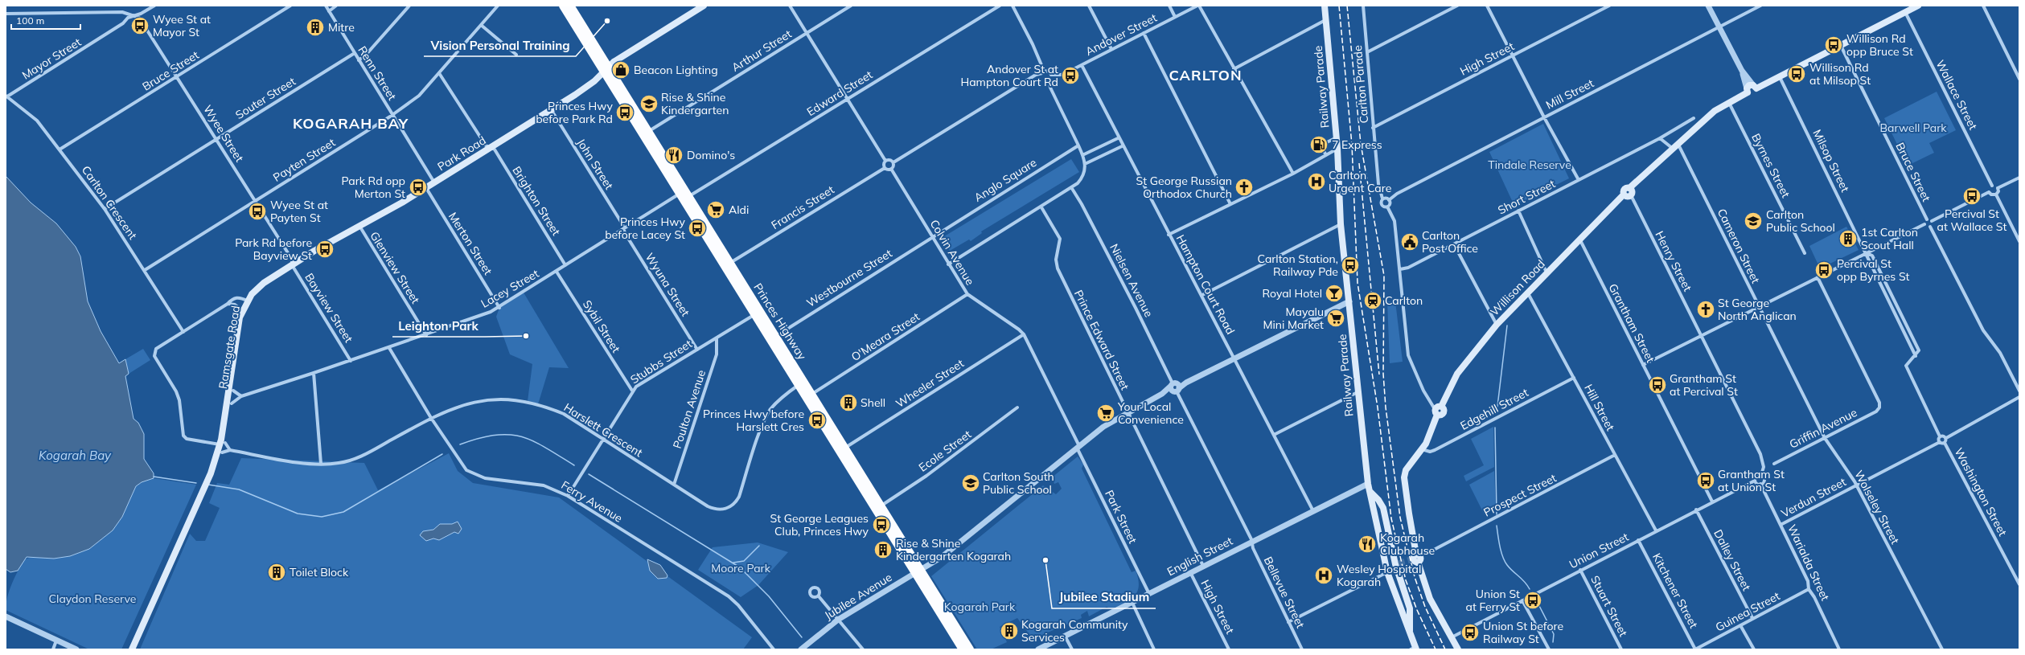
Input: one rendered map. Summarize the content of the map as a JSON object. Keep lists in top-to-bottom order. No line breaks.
{"streets":{"highway":["Princes Highway"],"main road":["Railway Parade","Park Road","Willison Road","Ramsgate Road"],"street":["Andover Street","Arthur Street","Mayor Street","High Street","Bruce Street","Renn Street","Carlton Parade","Edward Street","Mill Street","Wallace Street","Souter Street","Wyee Street","Payten Street","Milsop Street","John Street","Byrnes Street","Anglo Square","Short Street","Brighton Street","Carlton Crescent","Francis Street","Merton Street","Cameron Street","Colvin Avenue","Henry Street","Glenview Street","Westbourne Street","Nielsen Avenue","Wyuna Street","Hampton Court Road","Lacey Street","Bayview Street","Grantham Street","Sybil Street","O'Meara Street","Prince Edward Street","Stubbs Street","Wheeler Street","Hill Street","Poulton Avenue","Edgehill Street","Griffin Avenue","Harslett Crescent","Ecole Street","Washington Street","Prospect Street","Verdun Street","Ferry Avenue","Wolseley Street","Park Street","Union Street","English Street","Dalley Street","Warialda Street","Kitchener Street","Bellevue Street","Jubilee Avenue","Stuart Street","Guinea Street"]},"crossings":[["Andover Street","Hampton Court Road"],["Arthur Street","Princes Highway"],["Mayor Street","Wyee Street"],["Mayor Street","Carlton Crescent"],["High Street","Carlton Parade"],["High Street","English Street"],["Bruce Street","Wyee Street"],["Bruce Street","Carlton Crescent"],["Renn Street","Souter Street"],["Renn Street","Park Road"],["Renn Street","Payten Street"],["Railway Parade","English Street"],["Edward Street","Princes Highway"],["Souter Street","Wyee Street"],["Souter Street","Carlton Crescent"],["Wyee Street","Park Road"],["Wyee Street","Payten Street"],["Wyee Street","Bayview Street"],["Park Road","John Street"],["Park Road","Brighton Street"],["Park Road","Merton Street"],["Park Road","Glenview Street"],["Park Road","Bayview Street"],["Park Road","Princes Highway"],["Park Road","Ramsgate Road"],["Payten Street","Brighton Street"],["Payten Street","Carlton Crescent"],["John Street","Wyuna Street"],["John Street","Lacey Street"],["Anglo Square","Colvin Avenue"],["Anglo Square","Westbourne Street"],["Brighton Street","Lacey Street"],["Francis Street","Colvin Avenue"],["Francis Street","Princes Highway"],["Merton Street","Lacey Street"],["Cameron Street","Wolseley Street"],["Colvin Avenue","Westbourne Street"],["Colvin Avenue","O'Meara Street"],["Colvin Avenue","Wheeler Street"],["Colvin Avenue","Park Street"],["Colvin Avenue","Jubilee Avenue"],["Henry Street","Willison Road"],["Henry Street","Union Street"],["Henry Street","Warialda Street"],["Glenview Street","Lacey Street"],["Westbourne Street","Princes Highway"],["Nielsen Avenue","English Street"],["Nielsen Avenue","Bellevue Street"],["Nielsen Avenue","Jubilee Avenue"],["Wyuna Street","Lacey Street"],["Wyuna Street","Stubbs Street"],["Hampton Court Road","English Street"],["Willison Road","Grantham Street"],["Willison Road","Hill Street"],["Lacey Street","Bayview Street"],["Lacey Street","Princes Highway"],["Lacey Street","Sybil Street"],["Lacey Street","Ramsgate Road"],["Lacey Street","Ferry Avenue"],["Princes Highway","O'Meara Street"],["Princes Highway","Stubbs Street"],["Princes Highway","Wheeler Street"],["Princes Highway","Harslett Crescent"],["Princes Highway","Ecole Street"],["Princes Highway","Jubilee Avenue"],["Grantham Street","Union Street"],["Sybil Street","Stubbs Street"],["Prince Edward Street","English Street"],["Prince Edward Street","Jubilee Avenue"],["Ramsgate Road","Harslett Crescent"],["Stubbs Street","Poulton Avenue"],["Stubbs Street","Harslett Crescent"],["Stubbs Street","Ferry Avenue"],["Hill Street","Edgehill Street"],["Hill Street","Prospect Street"],["Hill Street","Union Street"],["Poulton Avenue","Harslett Crescent"],["Griffin Avenue","Wolseley Street"],["Harslett Crescent","Ferry Avenue"],["Verdun Street","Wolseley Street"],["Verdun Street","Warialda Street"],["Park Street","English Street"],["Park Street","Jubilee Avenue"],["Union Street","Dalley Street"],["Union Street","Warialda Street"],["Union Street","Kitchener Street"],["Union Street","Stuart Street"],["English Street","Bellevue Street"],["Dalley Street","Guinea Street"],["Warialda Street","Guinea Street"],["Kitchener Street","Guinea Street"]],"districts":["CARLTON","KOGARAH BAY"],"water":["Kogarah Bay"],"parks":["Barwell Park","Tindale Reserve","Moore Park","Claydon Reserve","Kogarah Park"],"places":{"other":["Vision Personal Training","Leighton Park","Jubilee Stadium"],"bus stop":["Wyee St at Mayor St","Willison Rd opp Bruce St","Willison Rd at Milsop St","Andover St at Hampton Court Rd","Princes Hwy before Park Rd","Park Rd opp Merton St","Percival St at Wallace St","Wyee St at Payten St","Princes Hwy before Lacey St","Park Rd before Bayview St","Carlton Station, Railway Pde","Percival St opp Byrnes St","Grantham St at Percival St","Princes Hwy before Harslett Cres","Grantham St at Union St","St George Leagues Club, Princes Hwy","Union St at Ferry St","Union St before Railway St"],"building":["Mitre","1st Carlton Scout Hall","Shell","Rise & Shine Kindergarten Kogarah","Toilet Block","Kogarah Community Services"],"shop":["Beacon Lighting"],"school or university":["Rise & Shine Kindergarten","Carlton Public School","Carlton South Public School"],"fuel station":["7 Express"],"restaurant":["Domino's","Kogarah Clubhouse"],"hospital":["Carlton Urgent Care","Wesley Hospital Kogarah"],"church":["St George Russian Orthodox Church","St George North Anglican"],"supermarket":["Aldi","Mayalu Mini Market","Your Local Convenience"],"public building":["Carlton Post Office"],"bar":["Royal Hotel"],"station":["Carlton"]},"scale_bar":"100 m"}
